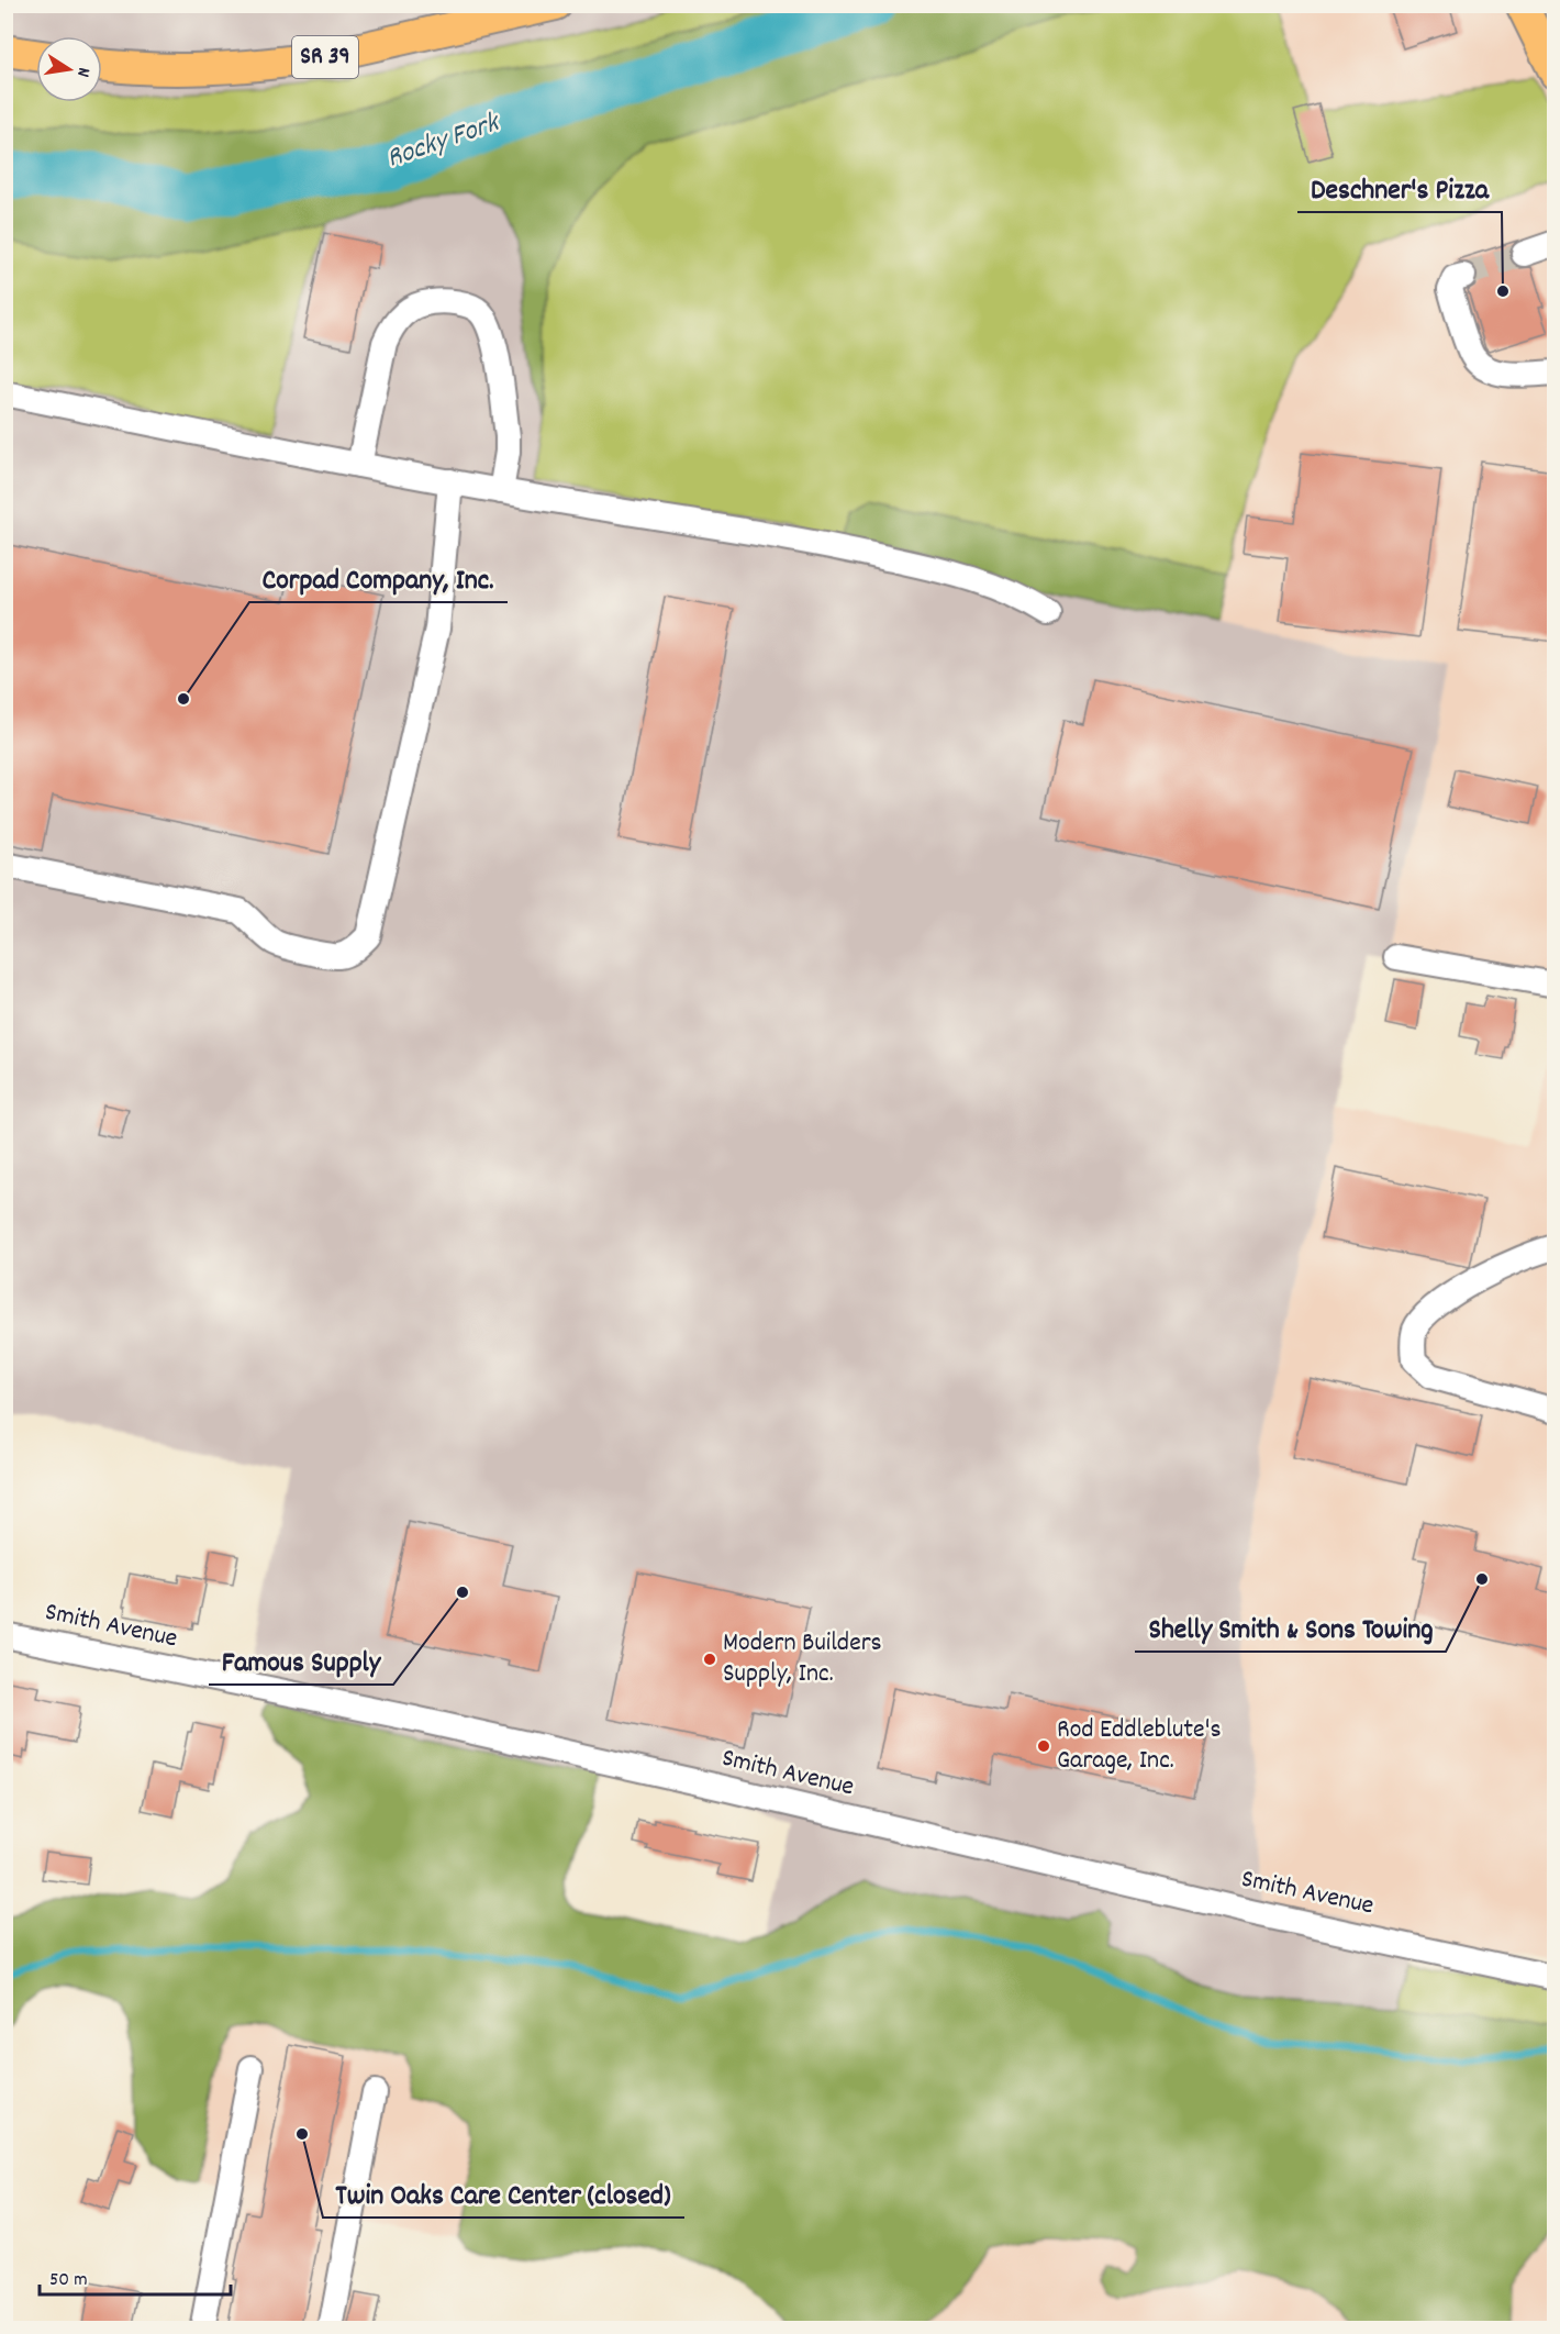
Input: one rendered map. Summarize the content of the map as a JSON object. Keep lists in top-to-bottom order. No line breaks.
{"streets":{"main road":["SR 39"],"street":["Smith Avenue"]},"water":["Rocky Fork"],"places":["Deschner's Pizza","Corpad Company, Inc.","Shelly Smith & Sons Towing","Famous Supply","Modern Builders Supply, Inc.","Rod Eddleblute's Garage, Inc.","Twin Oaks Care Center (closed)"],"scale_bar":"50 m","north":"right"}
